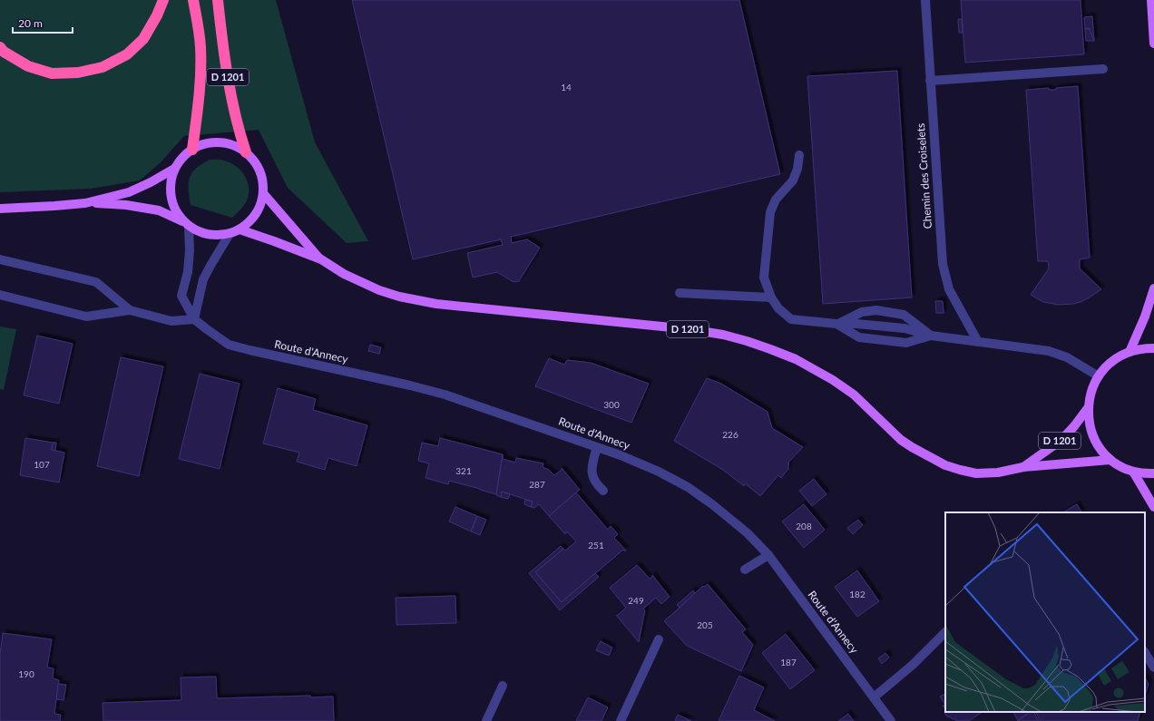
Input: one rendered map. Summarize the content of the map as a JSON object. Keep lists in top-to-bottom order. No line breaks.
{"streets":{"highway":["D 1201"],"street":["Chemin des Croiselets","Route d'Annecy"]},"crossings":[["D 1201","Route d'Annecy"]],"house_numbers":["14","300","226","107","321","287","208","251","182","249","205","187","190"],"scale_bar":"20 m"}
